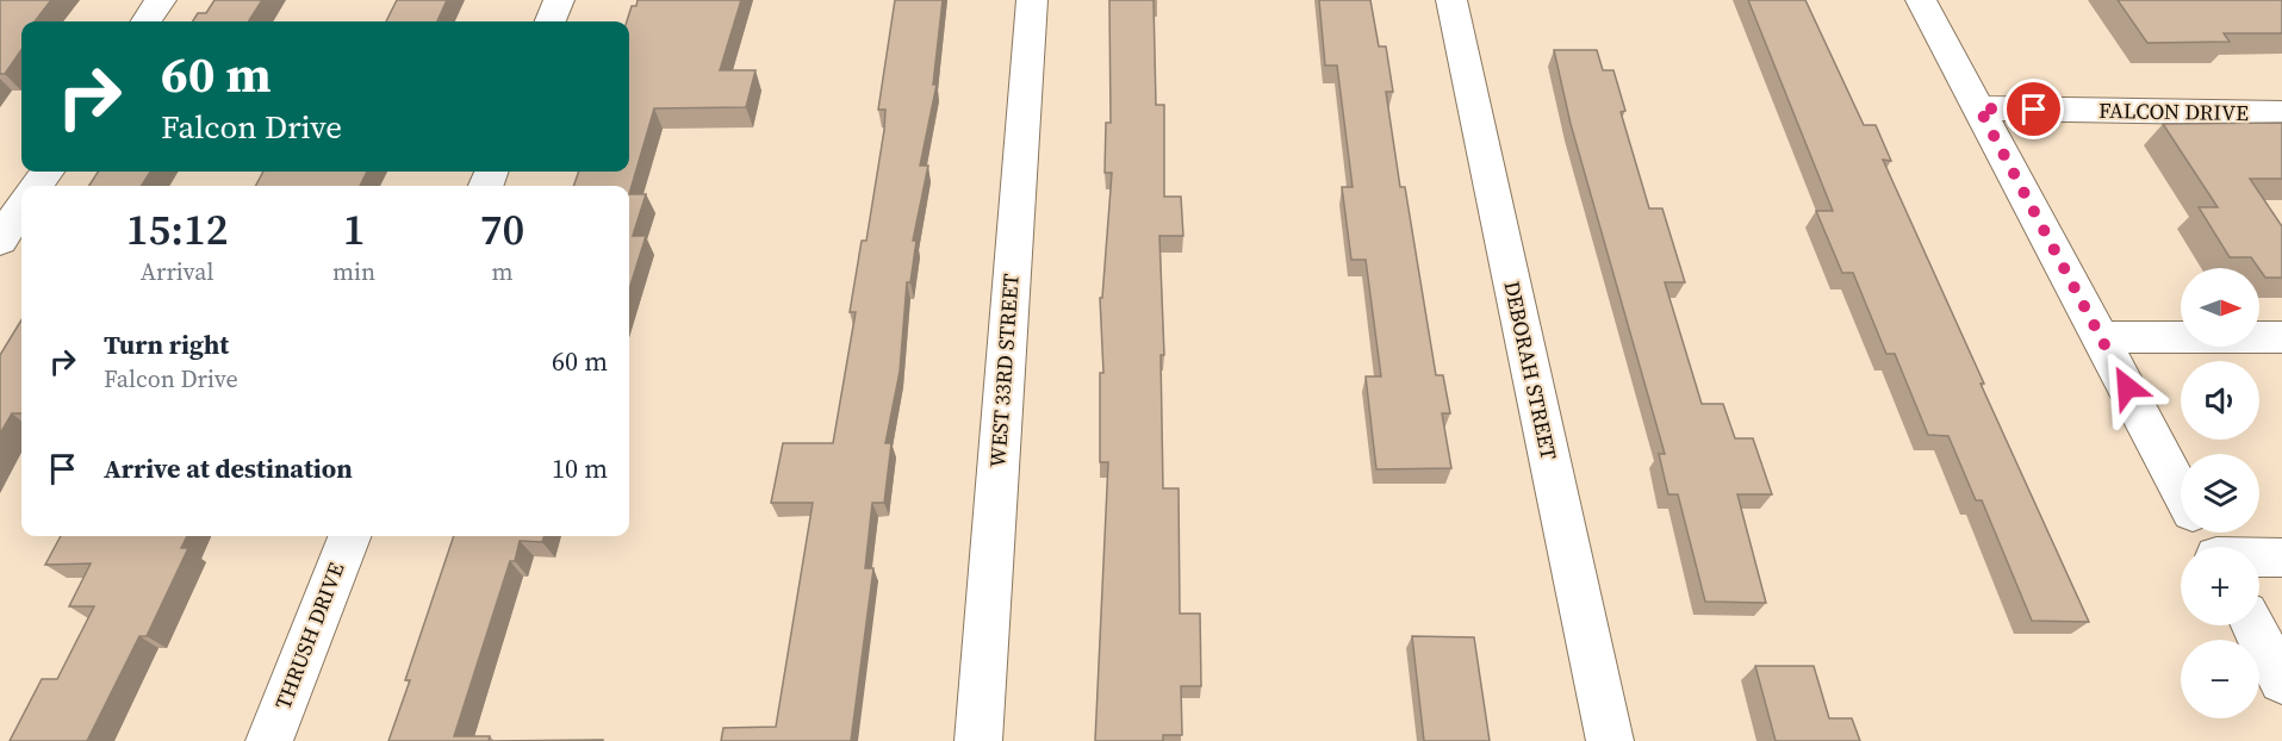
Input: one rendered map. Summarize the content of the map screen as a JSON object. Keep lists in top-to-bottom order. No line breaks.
{"streets":{"street":["FALCON DRIVE","WEST 33RD STREET","DEBORAH STREET","THRUSH DRIVE"]},"north":"right","page":{"turn":["60 m","Falcon Drive"],"eta":["15:12","Arrival","1","min","70","m"],"map_buttons":["+","−"],"list":[{"name":"Turn right","note":"Falcon Drive","value":"60 m"},{"name":"Arrive at destination","value":"10 m"}]}}
